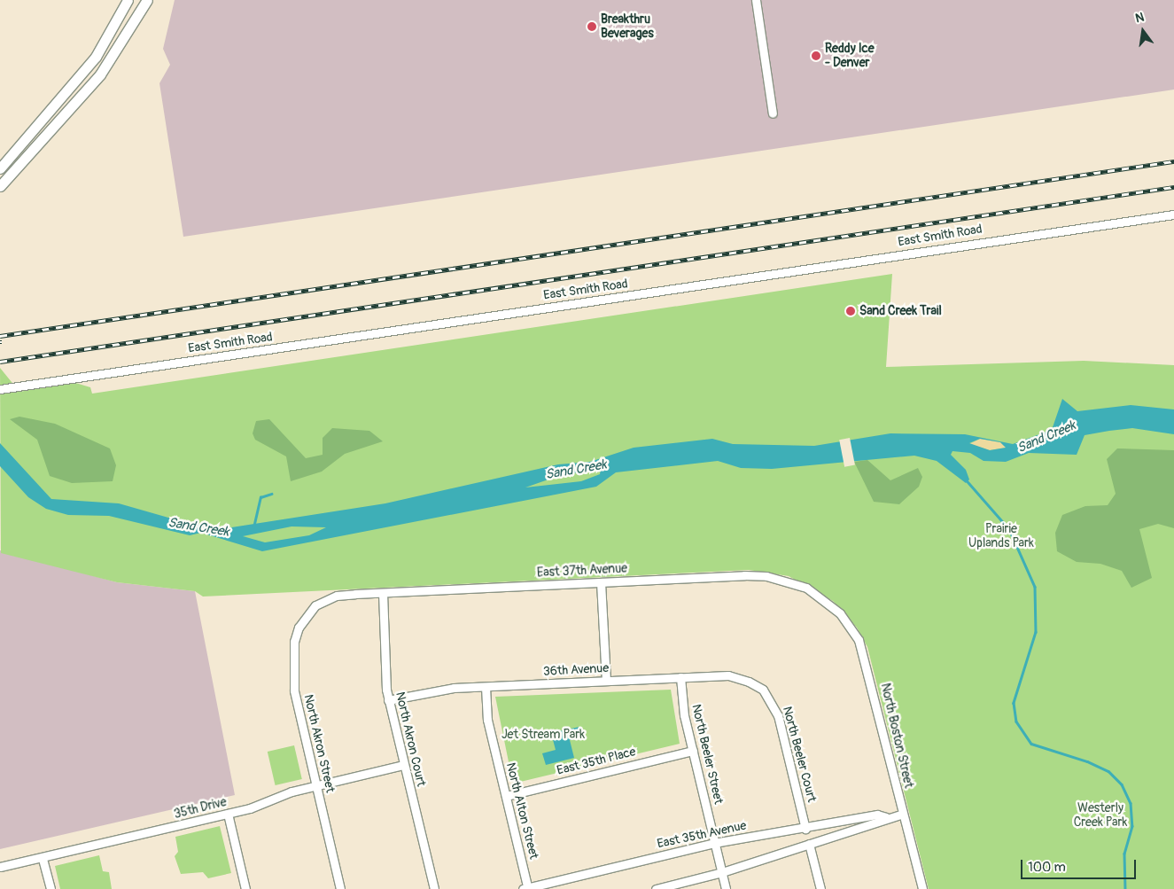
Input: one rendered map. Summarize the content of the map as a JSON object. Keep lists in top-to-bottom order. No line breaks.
{"streets":{"street":["East Smith Road","East 37th Avenue","36th Avenue","North Boston Street","North Akron Court","North Akron Street","North Beeler Street","North Beeler Court","East 35th Place","35th Drive","North Alton Street","East 35th Avenue"]},"crossings":[["East 37th Avenue","North Boston Street"],["East 37th Avenue","North Akron Court"],["East 37th Avenue","North Akron Street"],["36th Avenue","North Akron Court"],["36th Avenue","North Beeler Street"],["36th Avenue","North Beeler Court"],["36th Avenue","North Alton Street"],["North Boston Street","East 35th Avenue"],["North Akron Court","35th Drive"],["North Akron Street","35th Drive"],["North Beeler Street","East 35th Place"],["North Beeler Street","East 35th Avenue"],["North Beeler Court","East 35th Avenue"],["East 35th Place","North Alton Street"],["North Alton Street","East 35th Avenue"]],"water":["Sand Creek"],"parks":["Prairie Uplands Park","Jet Stream Park","Westerly Creek Park"],"places":["Breakthru Beverages","Reddy Ice - Denver","Sand Creek Trail"],"scale_bar":"100 m","north":"top"}
